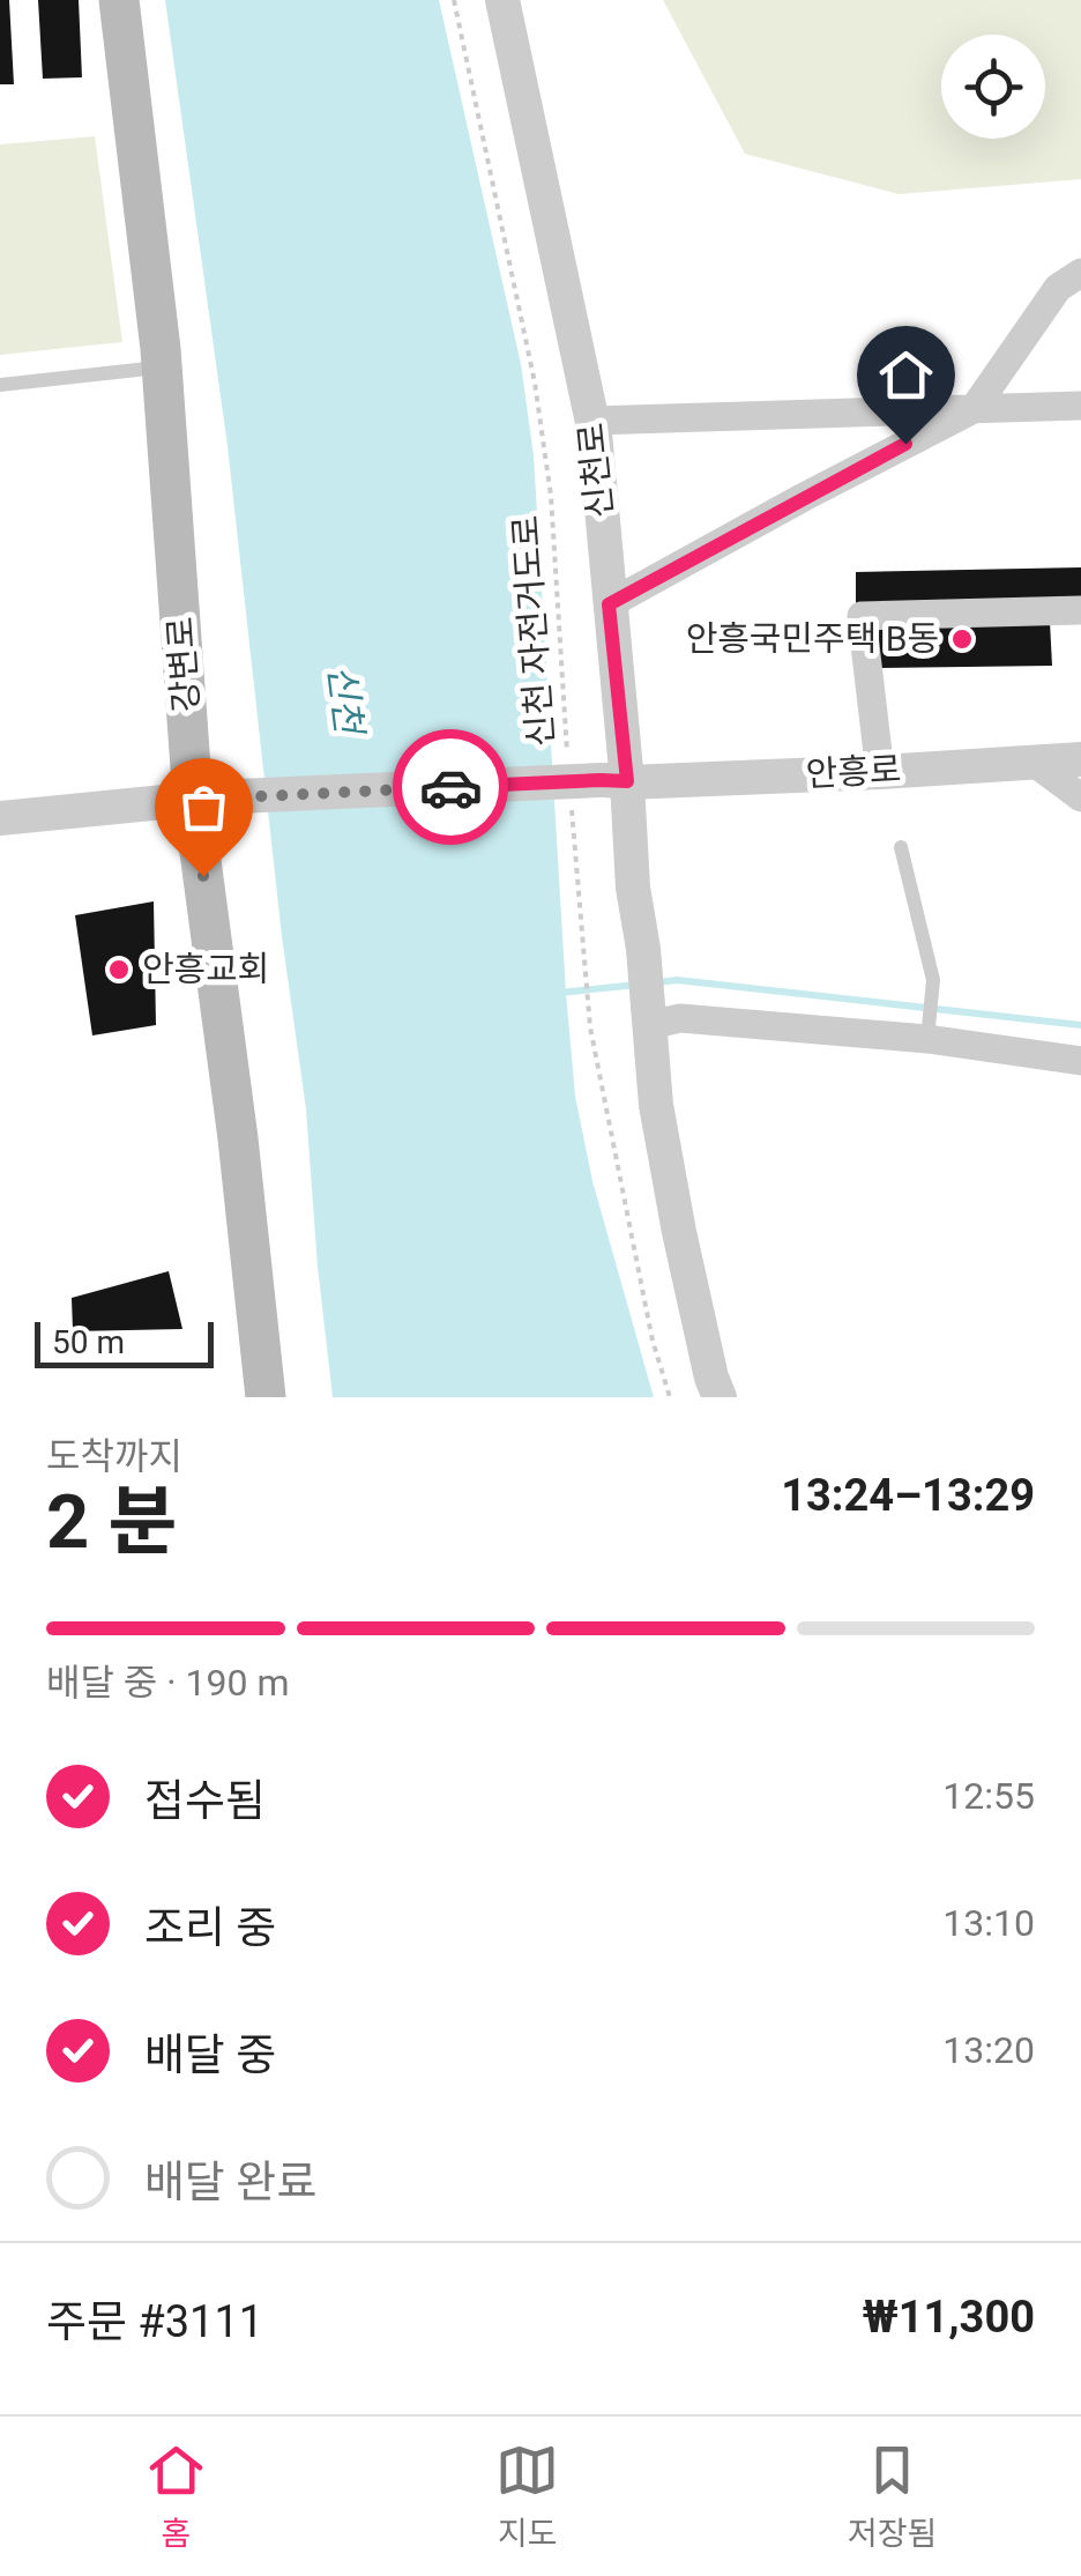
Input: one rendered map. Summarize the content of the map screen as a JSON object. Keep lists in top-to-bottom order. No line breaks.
{"streets":{"main road":["강변로"],"street":["신천로","안흥로"],"path":["신천 자전거도로"]},"crossings":[["신천로","신천 자전거도로"],["신천로","안흥로"],["신천 자전거도로","안흥로"],["강변로","안흥로"]],"water":["신천"],"places":["안흥국민주택 B동","안흥교회"],"scale_bar":"50 m","page":{"scale":"50 m","heading":["2 분","도착까지","13:24–13:29"],"panel":["주문 #3111","₩11,300"],"bar":"배달 중 · 190 m","list":[["접수됨","12:55"],["조리 중","13:10"],["배달 중","13:20"],"배달 완료"],"tabs":["홈","지도","저장됨"]}}
